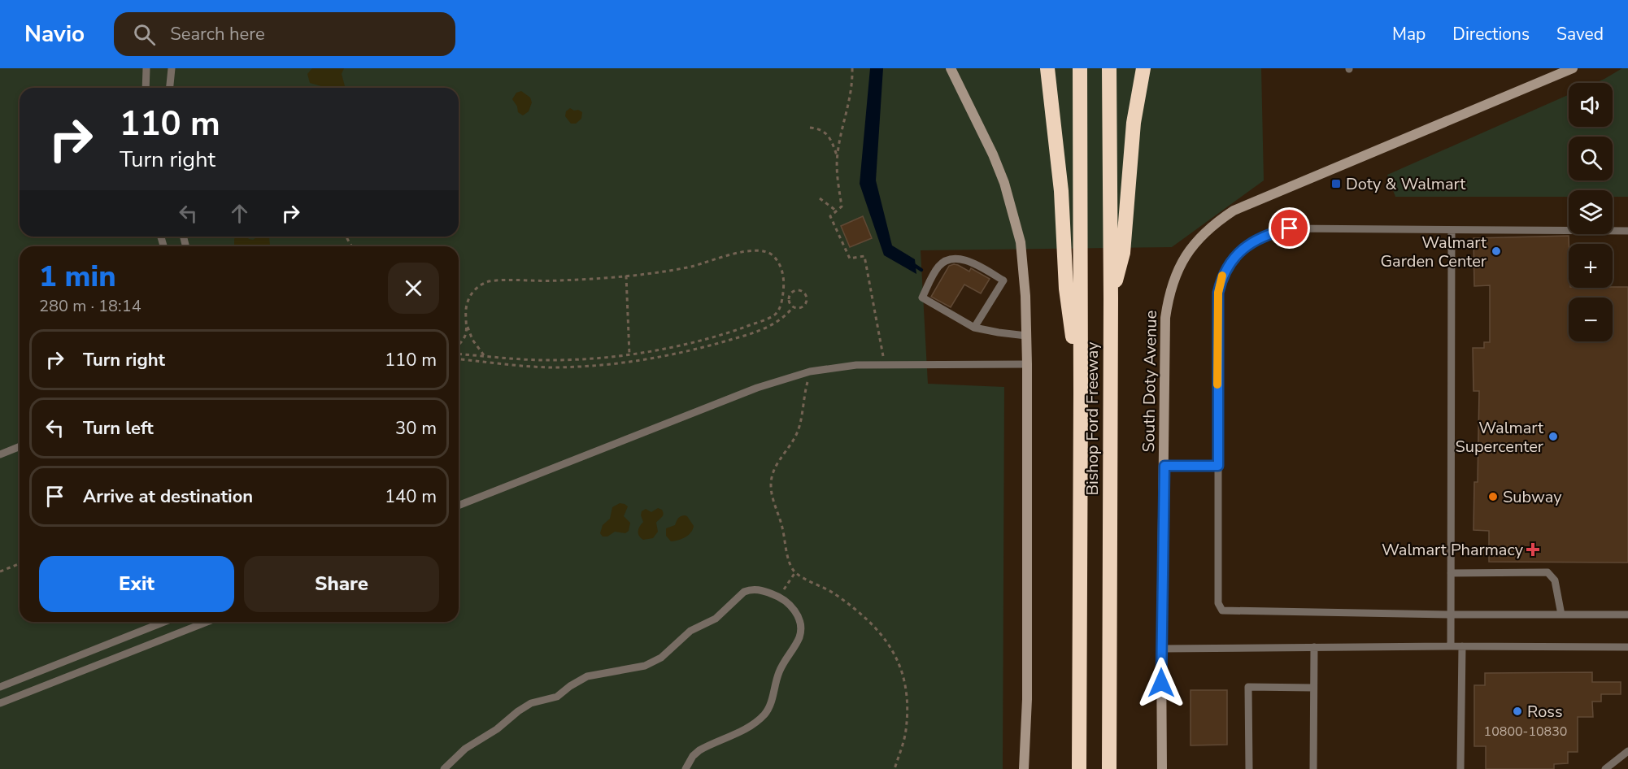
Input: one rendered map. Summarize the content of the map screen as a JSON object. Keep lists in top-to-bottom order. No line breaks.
{"streets":{"highway":["Bishop Ford Freeway"],"street":["South Doty Avenue"]},"places":{"transit":["Doty & Walmart"],"other":["Walmart Garden Center","Walmart Supercenter","Subway","Ross"],"health":["Walmart Pharmacy"]},"house_numbers":["10800-10830"],"page":{"header":"Navio","search":"Search here","nav":["Map","Directions","Saved"],"map_buttons":["+","−"],"turn":["110 m","Turn right"],"heading":["1 min","280 m · 18:14"],"list":[{"name":"Turn right","value":"110 m"},{"name":"Turn left","value":"30 m"},{"name":"Arrive at destination","value":"140 m"}],"buttons":["Exit","Share"]}}
